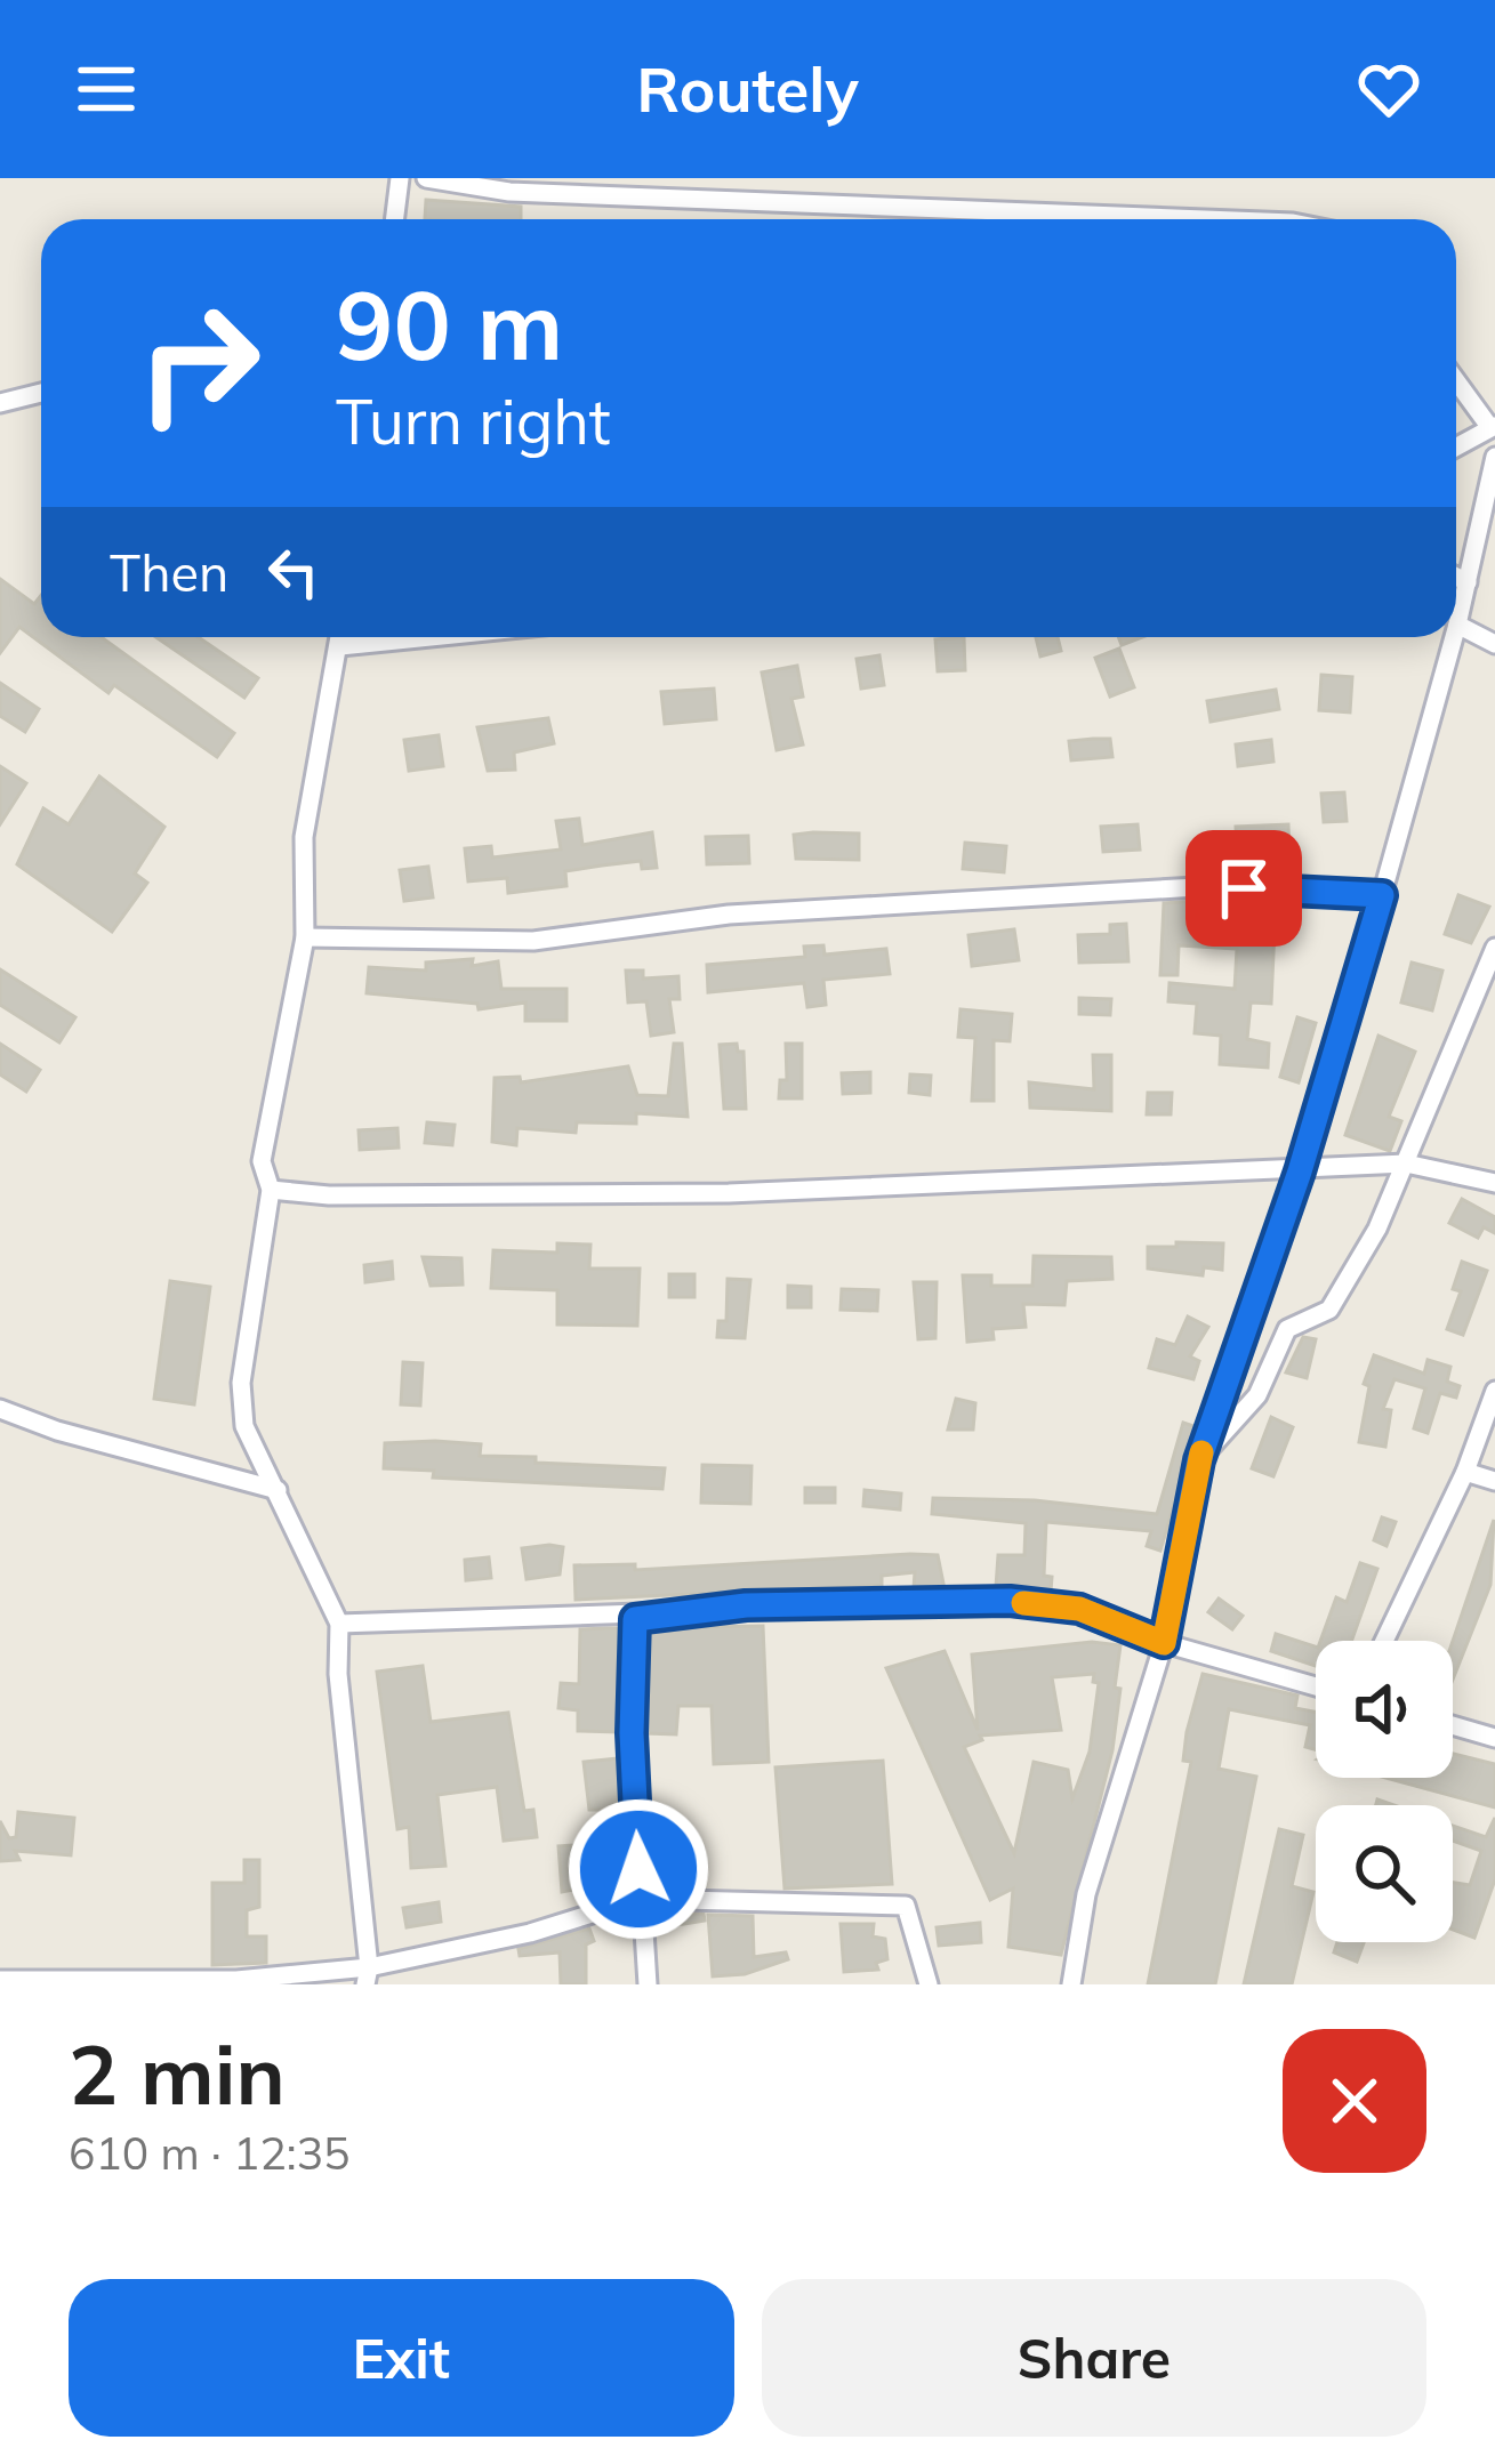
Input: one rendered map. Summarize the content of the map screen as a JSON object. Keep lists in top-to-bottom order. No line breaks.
{"page":{"header":"Routely","turn":["90 m","Turn right"],"then":"Then","heading":["2 min","610 m · 12:35"],"buttons":["Exit","Share"]}}
